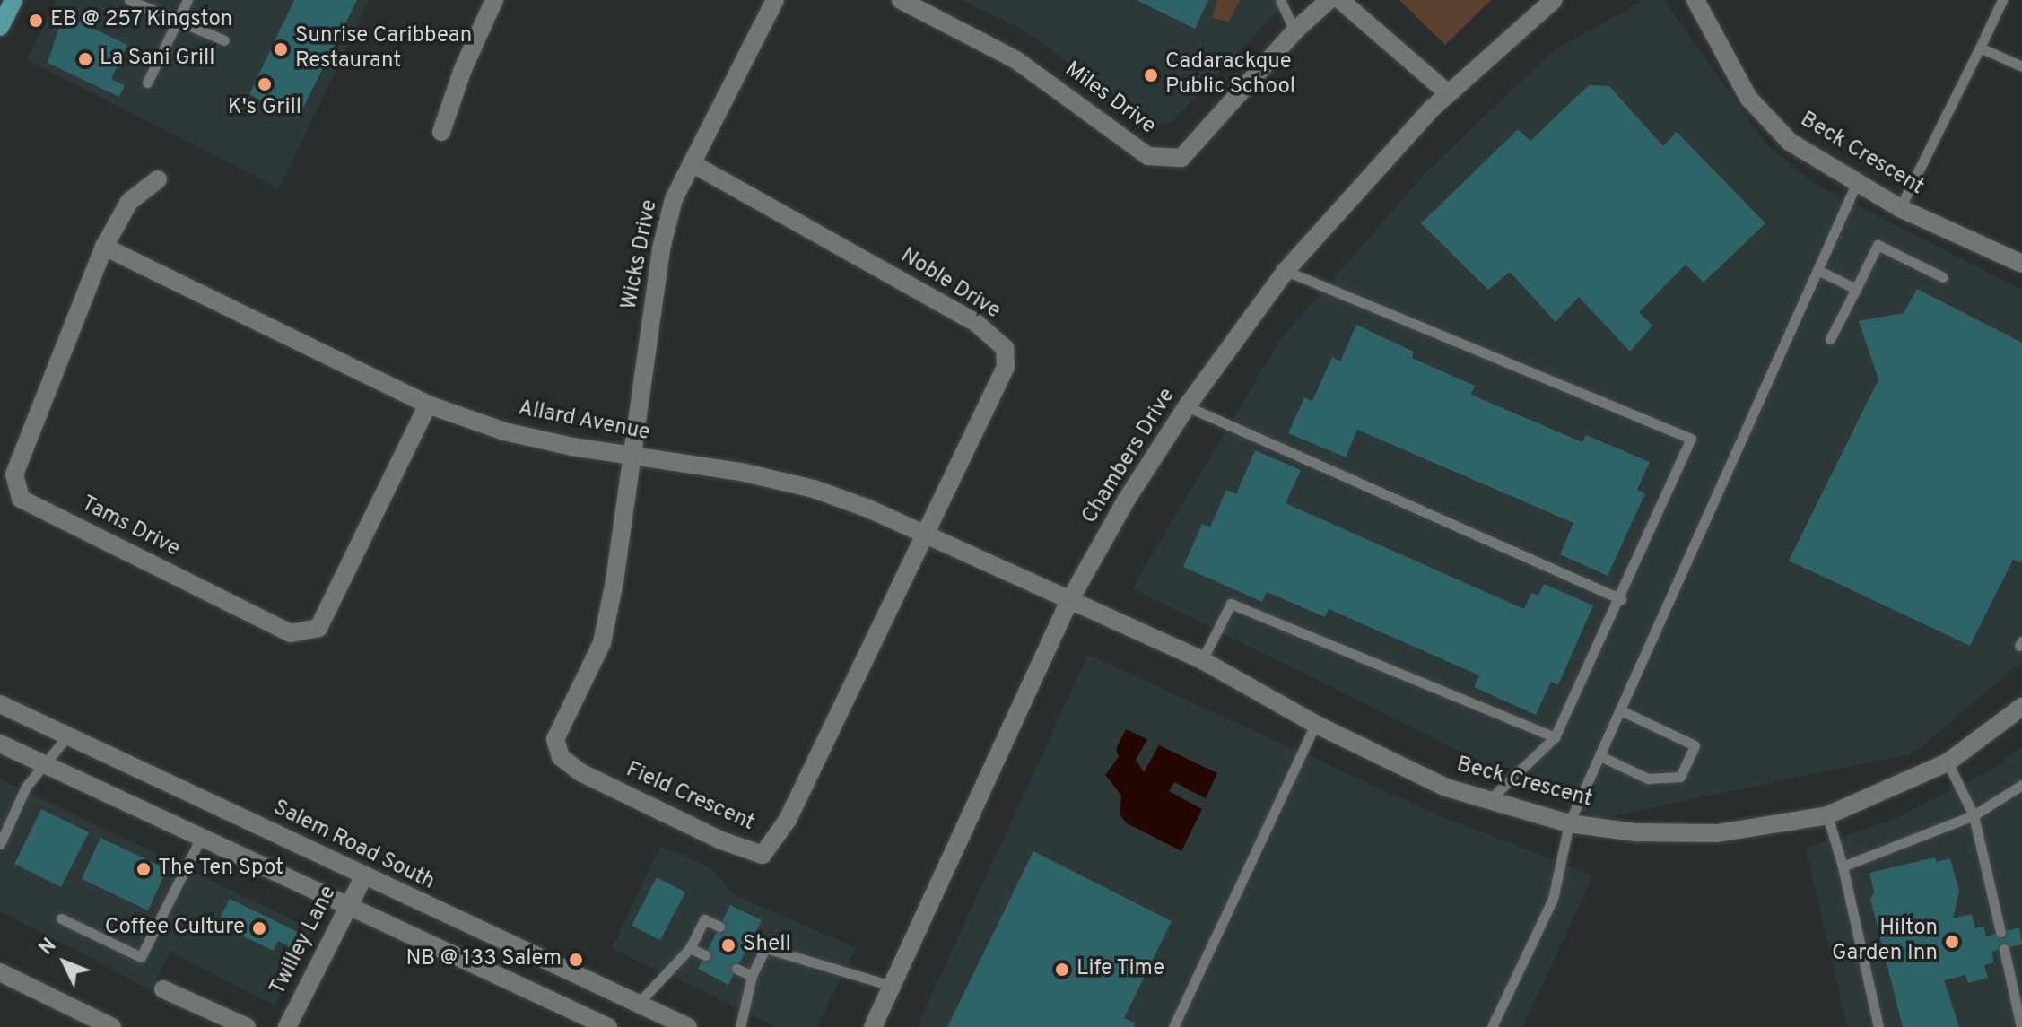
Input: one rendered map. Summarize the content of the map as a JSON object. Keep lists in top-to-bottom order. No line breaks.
{"streets":{"street":["Miles Drive","Beck Crescent","Wicks Drive","Noble Drive","Allard Avenue","Chambers Drive","Tams Drive","Field Crescent","Salem Road South","Twilley Lane"]},"crossings":[["Beck Crescent","Allard Avenue"],["Beck Crescent","Chambers Drive"],["Wicks Drive","Noble Drive"],["Wicks Drive","Allard Avenue"],["Wicks Drive","Field Crescent"],["Noble Drive","Allard Avenue"],["Noble Drive","Field Crescent"],["Allard Avenue","Chambers Drive"],["Allard Avenue","Tams Drive"],["Allard Avenue","Field Crescent"],["Salem Road South","Twilley Lane"]],"places":["EB @ 257 Kingston","Sunrise Caribbean Restaurant","La Sani Grill","Cadarackque Public School","K's Grill","The Ten Spot","Coffee Culture","Hilton Garden Inn","Shell","NB @ 133 Salem","Life Time"],"north":"top left"}
